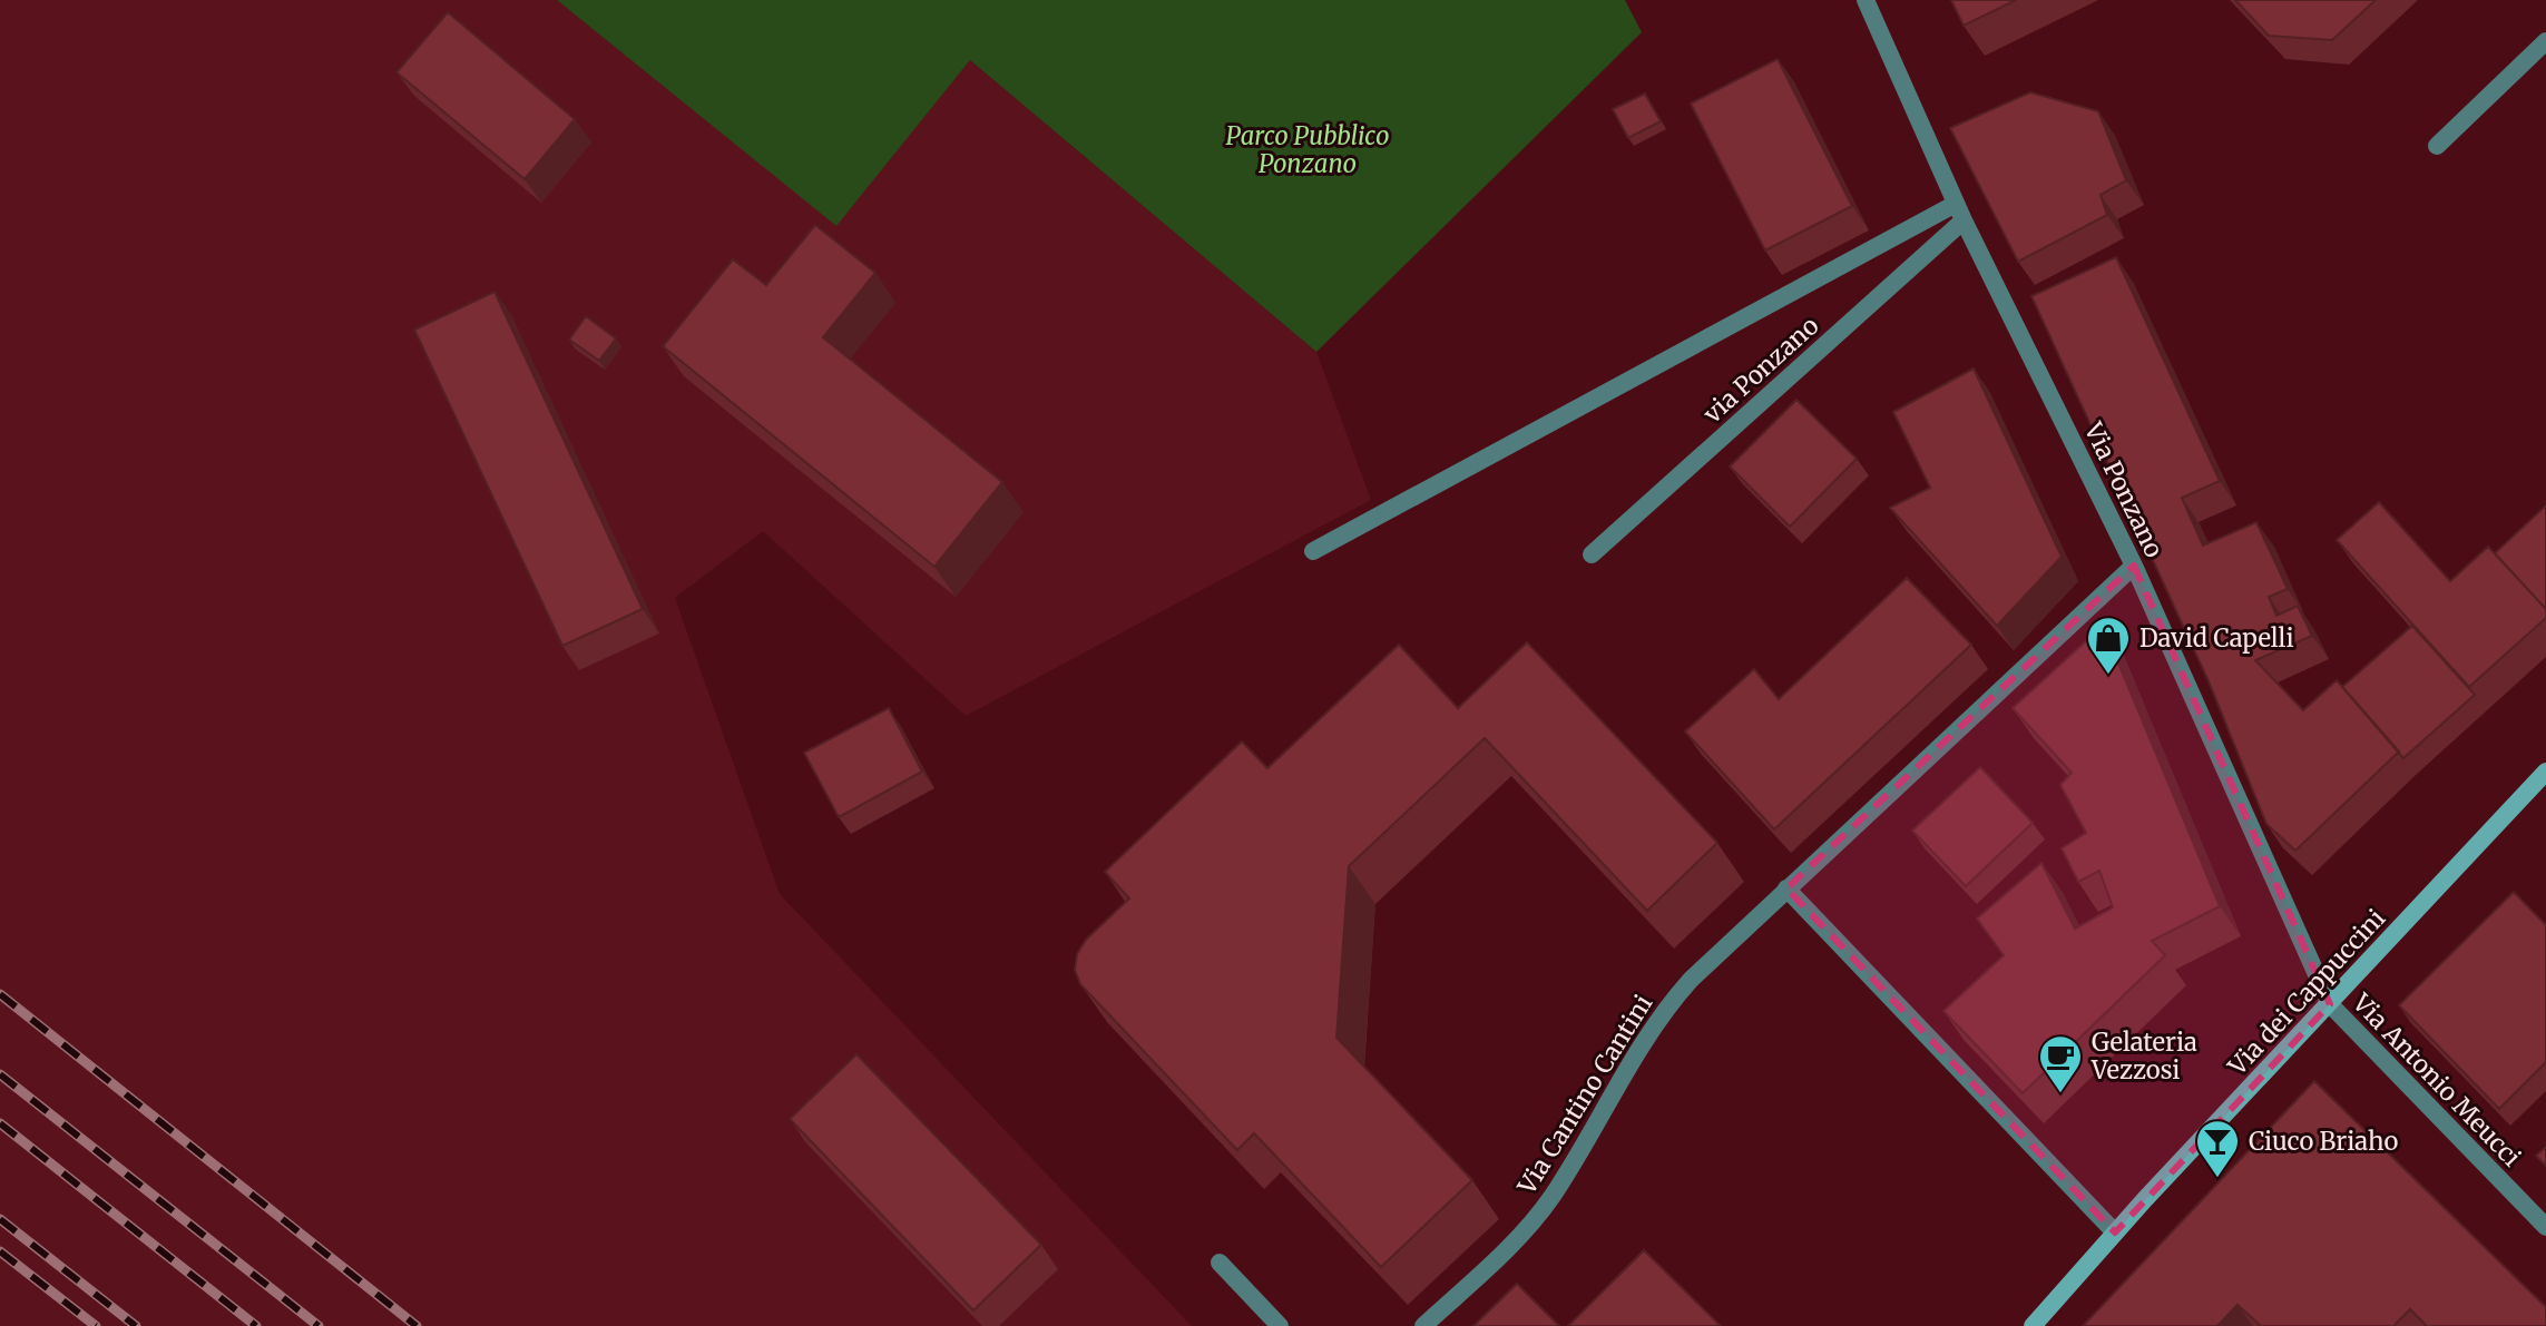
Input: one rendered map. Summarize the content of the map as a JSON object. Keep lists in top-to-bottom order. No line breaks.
{"streets":{"main road":["Via dei Cappuccini"],"street":["via Ponzano","Via Ponzano","Via Antonio Meucci","Via Cantino Cantini"]},"crossings":[["via Ponzano","Via Ponzano"],["Via Ponzano","Via dei Cappuccini"],["Via Ponzano","Via Antonio Meucci"],["Via Ponzano","Via Cantino Cantini"],["Via dei Cappuccini","Via Antonio Meucci"]],"parks":["Parco Pubblico Ponzano"],"places":{"shop":["David Capelli"],"cafe":["Gelateria Vezzosi"],"bar":["Ciuco Briaho"]}}
